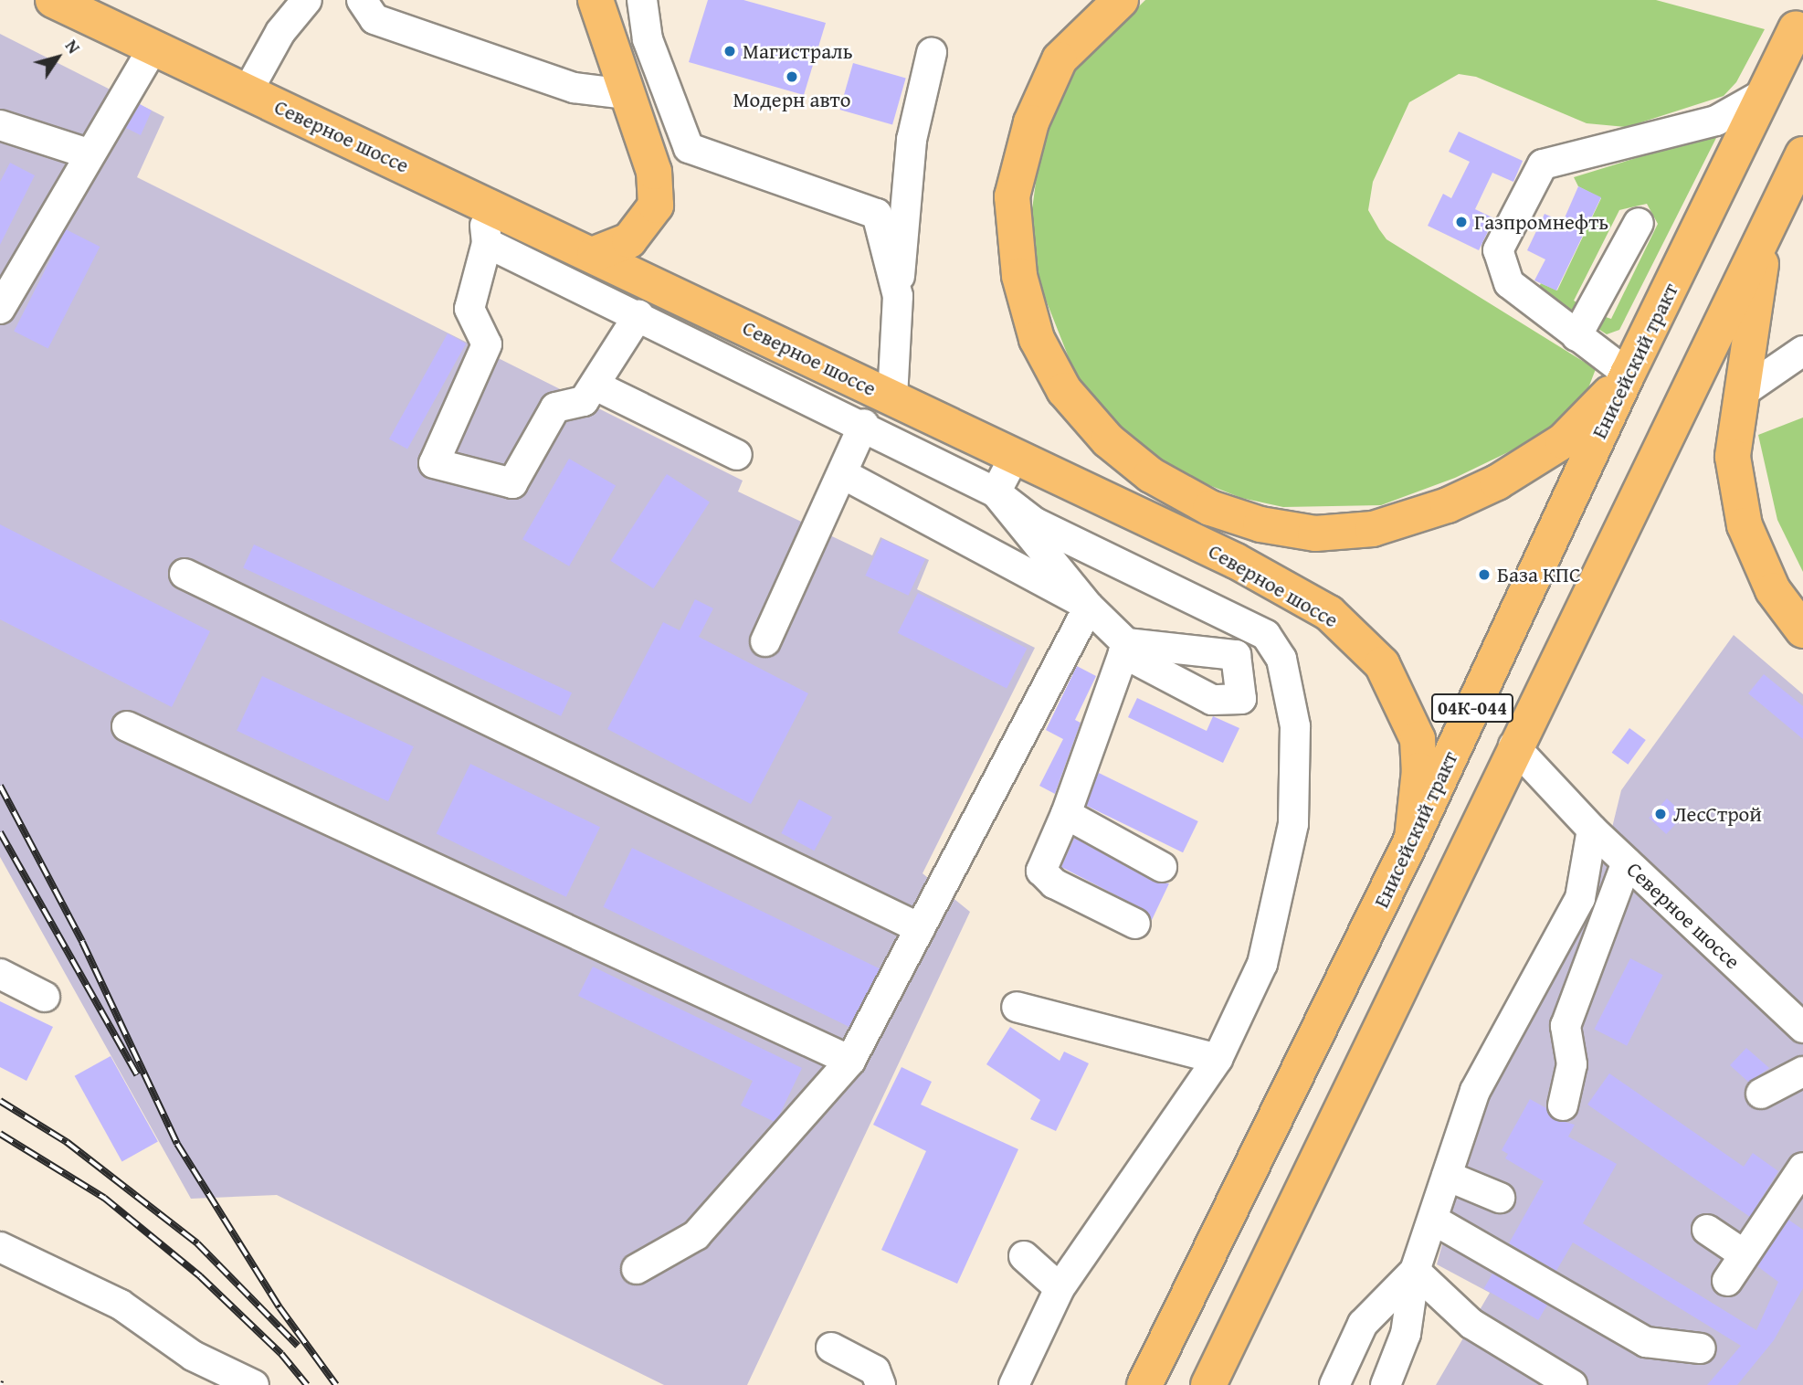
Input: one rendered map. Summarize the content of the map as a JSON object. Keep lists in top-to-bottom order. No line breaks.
{"streets":{"main road":["Северное шоссе","Енисейский тракт","04К-044"]},"crossings":[["Северное шоссе","Енисейский тракт"],["Северное шоссе","04К-044"]],"places":["Магистраль","Модерн авто","Газпромнефть","База КПС","ЛесСтрой"],"north":"top right"}
